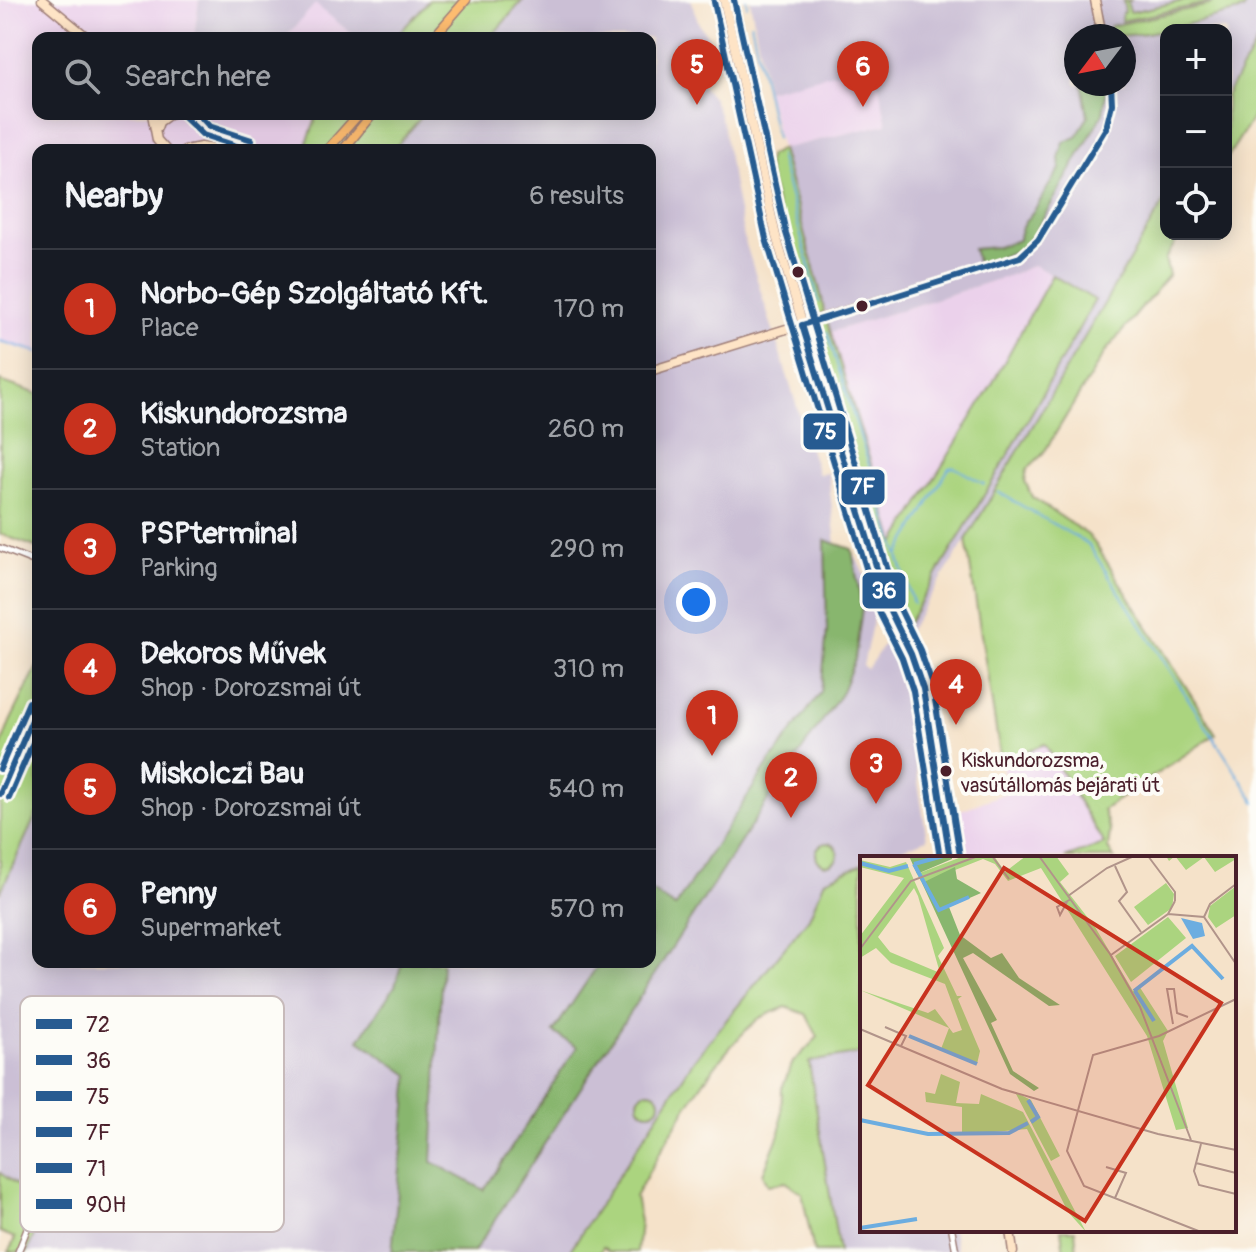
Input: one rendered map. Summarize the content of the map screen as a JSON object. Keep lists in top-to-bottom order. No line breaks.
{"places":["Kiskundorozsma, vasútállomás bejárati út"],"lines":["transit line 7F","transit line 75","transit line 36","transit line 72","transit line 90H","transit line 71"],"legend":["72","36","75","7F","71","90H"],"north":"bottom left","page":{"map_buttons":["+","−"],"search":"Search here","pins":["5","6","4","1","3","2"],"heading":["Nearby","6 results"],"list":[{"mark":"1","name":"Norbo-Gép Szolgáltató Kft.","note":"Place","value":"170 m"},{"mark":"2","name":"Kiskundorozsma","note":"Station","value":"260 m"},{"mark":"3","name":"PSPterminal","note":"Parking","value":"290 m"},{"mark":"4","name":"Dekoros Művek","note":"Shop · Dorozsmai út","value":"310 m"},{"mark":"5","name":"Miskolczi Bau","note":"Shop · Dorozsmai út","value":"540 m"},{"mark":"6","name":"Penny","note":"Supermarket","value":"570 m"}]}}
